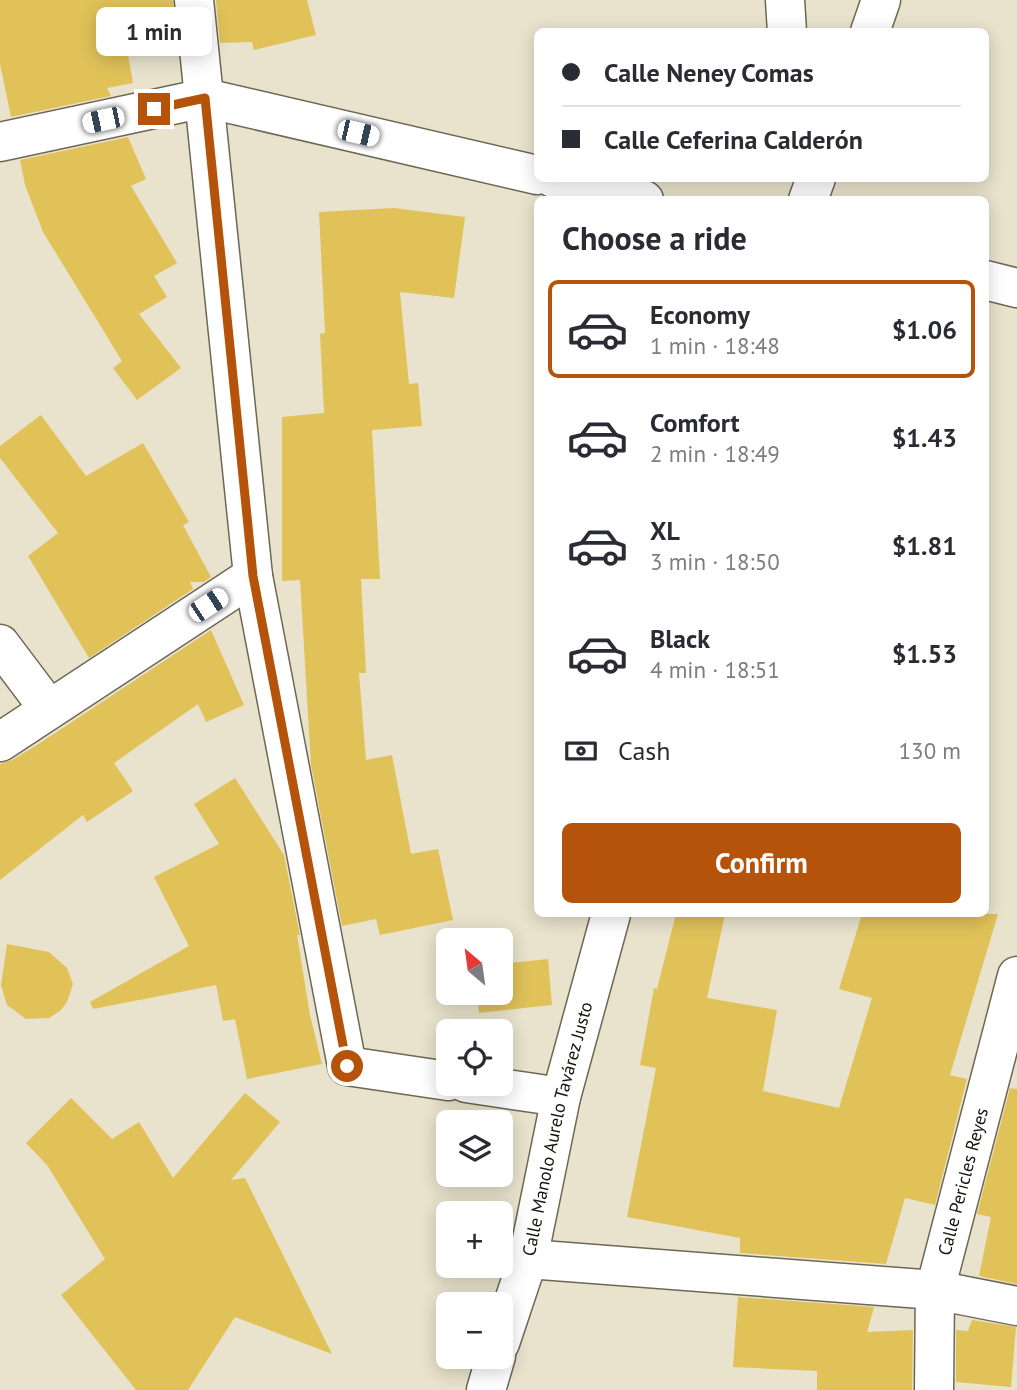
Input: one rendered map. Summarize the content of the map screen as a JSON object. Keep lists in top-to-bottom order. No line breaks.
{"streets":{"street":["Calle Manolo Aurelo Tavárez Justo","Calle Pericles Reyes"]},"north":"top left","page":{"bubble":"1 min","banner":["Calle Neney Comas","Calle Ceferina Calderón"],"heading":"Choose a ride","list":[{"name":"Economy","note":"1 min · 18:48","value":"$1.06"},{"name":"Comfort","note":"2 min · 18:49","value":"$1.43"},{"name":"XL","note":"3 min · 18:50","value":"$1.81"},{"name":"Black","note":"4 min · 18:51","value":"$1.53"}],"pay":["Cash","130 m"],"buttons":"Confirm","map_buttons":["+","−"]}}
